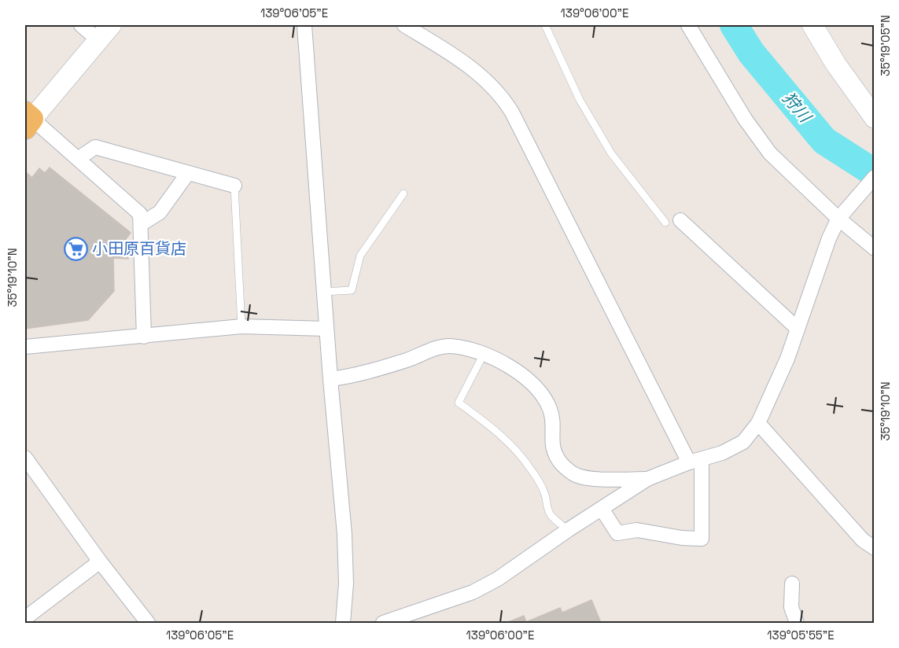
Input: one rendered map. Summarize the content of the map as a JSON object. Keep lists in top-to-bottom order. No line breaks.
{"water":["狩川"],"places":{"supermarket":["小田原百貨店"]},"coordinates":["139°06'05\"E","139°06'00\"E","35°19'05\"N","35°19'10\"N","139°05'55\"E"]}
